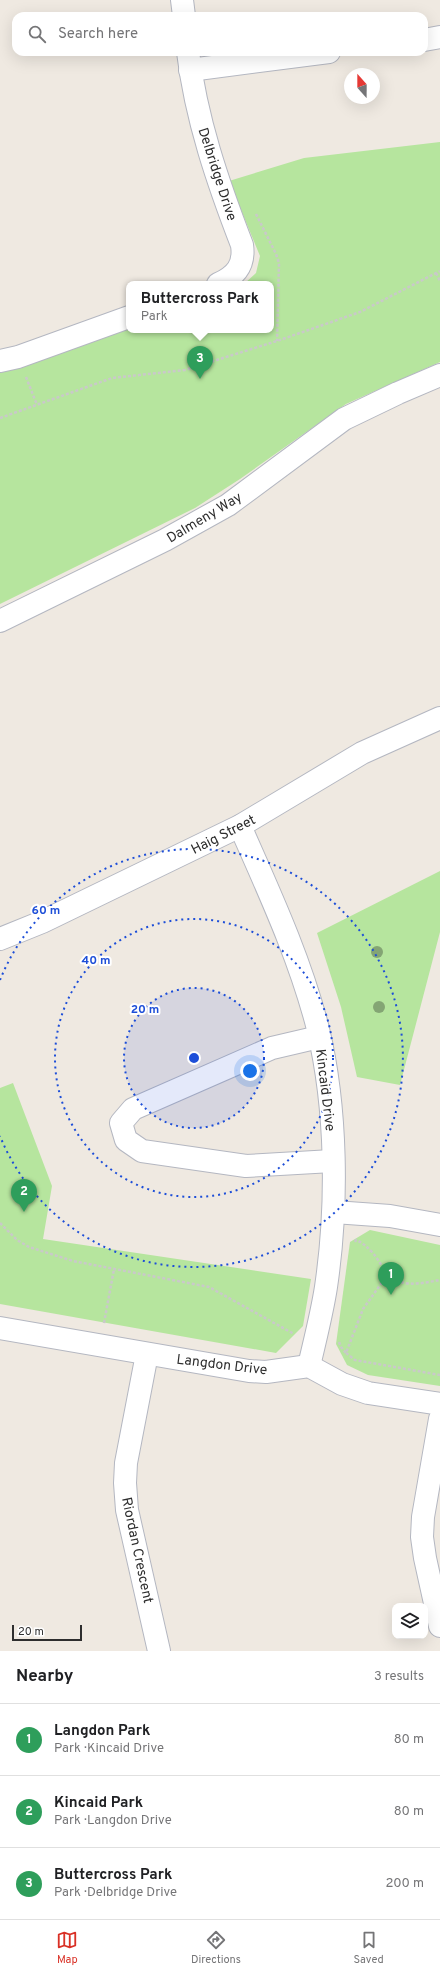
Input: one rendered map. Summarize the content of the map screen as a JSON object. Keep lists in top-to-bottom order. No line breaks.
{"streets":{"street":["Delbridge Drive","Dalmeny Way","Haig Street","Kincaid Drive","Langdon Drive","Riordan Crescent"]},"crossings":[["Haig Street","Kincaid Drive"],["Kincaid Drive","Langdon Drive"],["Langdon Drive","Riordan Crescent"]],"scale_bar":"20 m","north":"top","page":{"search":"Search here","popup":["Buttercross Park","Park"],"pins":["3","2","1"],"scale":"20 m","heading":["Nearby","3 results"],"list":[{"mark":"1","name":"Langdon Park","note":"Park · Kincaid Drive","value":"80 m"},{"mark":"2","name":"Kincaid Park","note":"Park · Langdon Drive","value":"80 m"},{"mark":"3","name":"Buttercross Park","note":"Park · Delbridge Drive","value":"200 m"}],"nav":["Map","Directions","Saved"]},"rings":["60 m","40 m","20 m"]}
